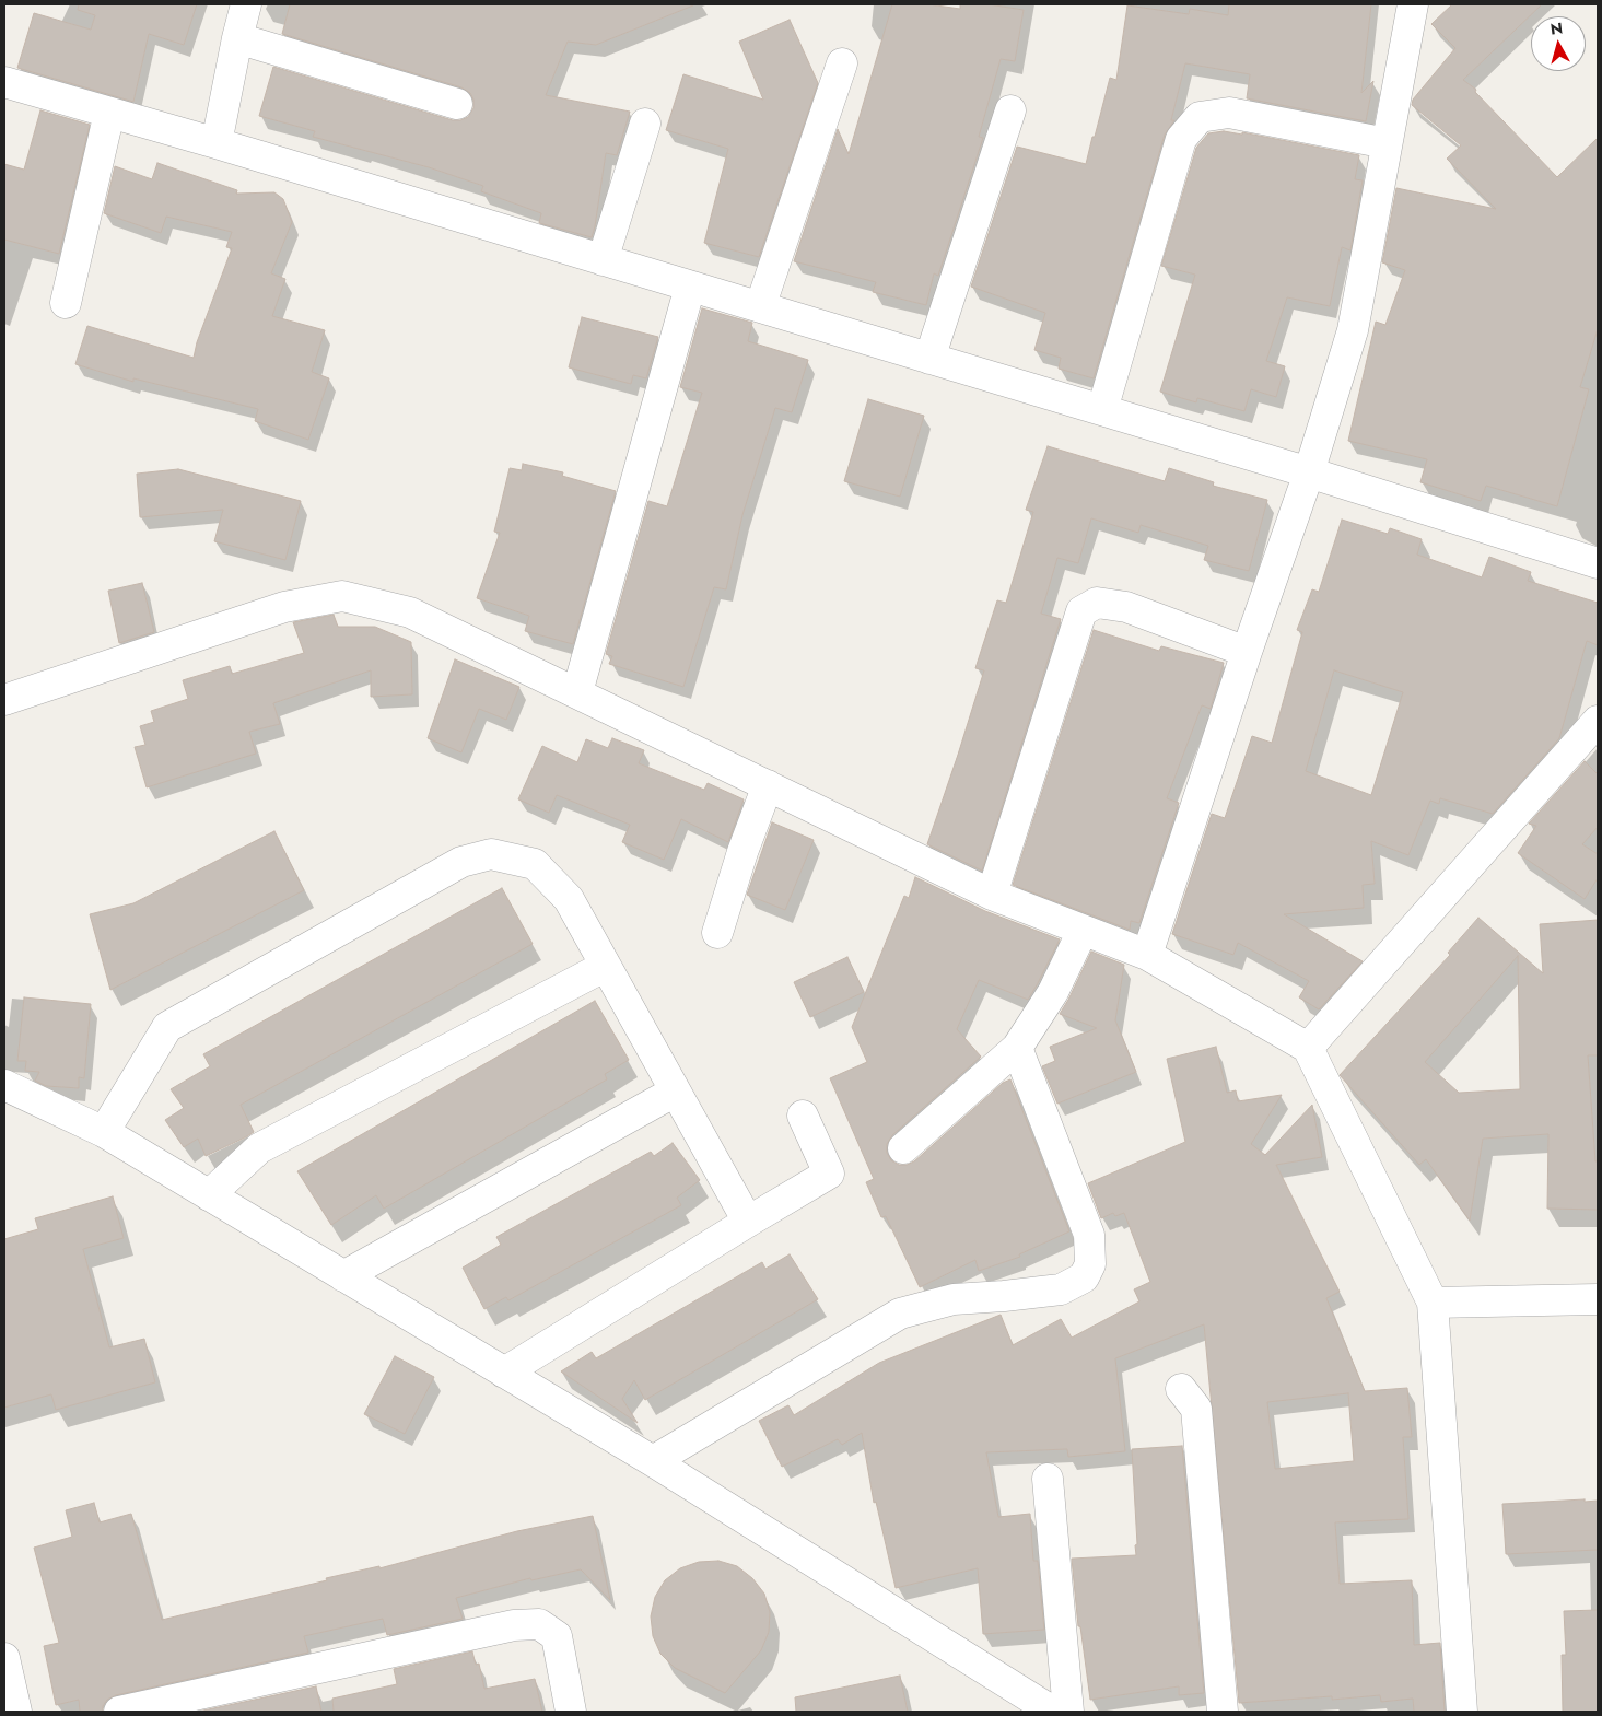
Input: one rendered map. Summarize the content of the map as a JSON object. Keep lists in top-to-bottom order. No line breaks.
{"north":"top"}
